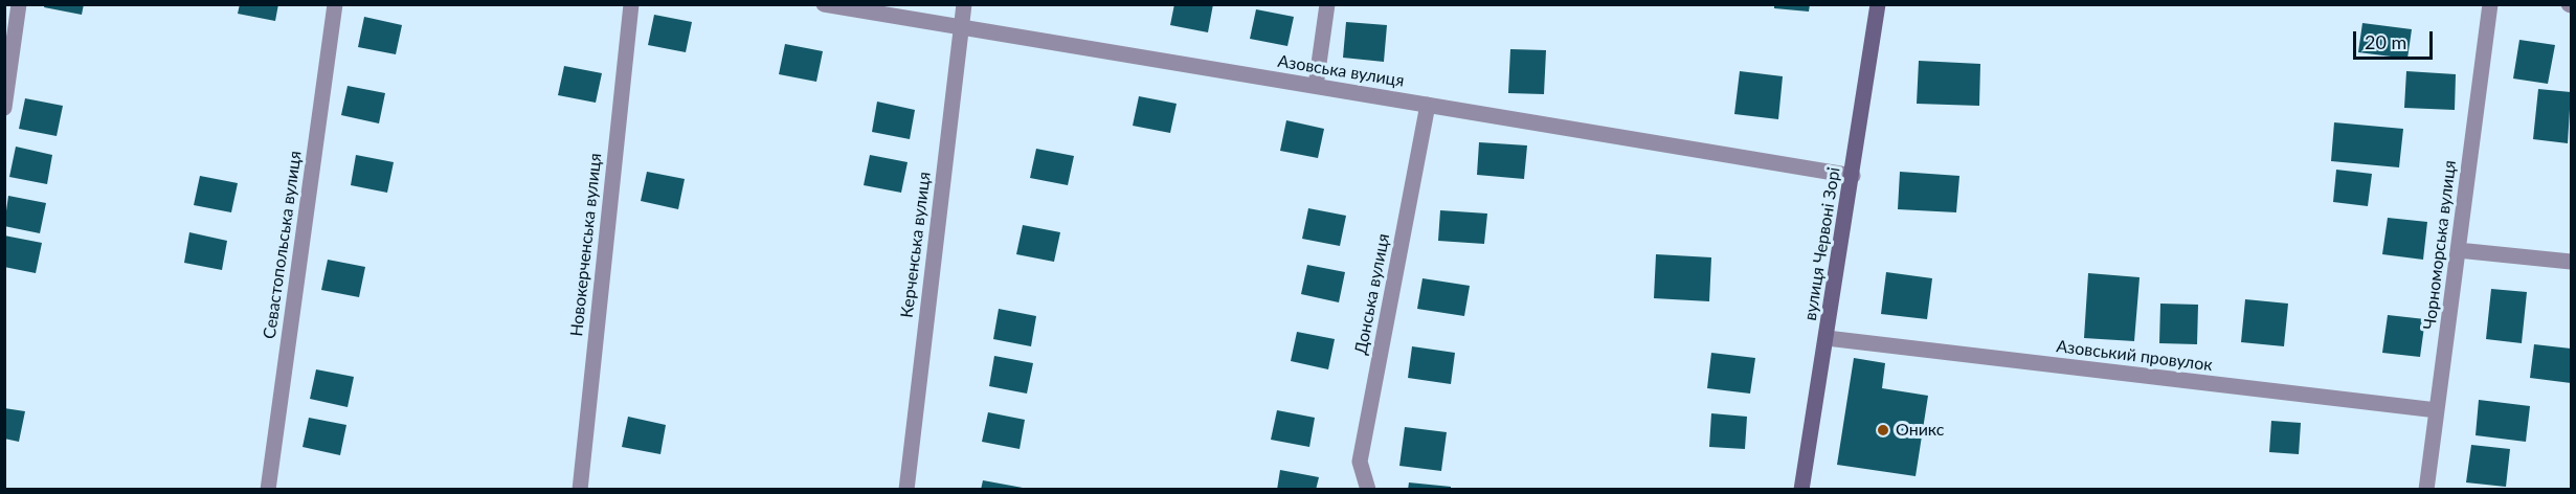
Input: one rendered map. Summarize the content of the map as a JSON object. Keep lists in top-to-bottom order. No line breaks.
{"streets":{"street":["Азовська вулиця","вулиця Червоні Зорі","Севастопольська вулиця","Новокерченська вулиця","Керченська вулиця","Чорноморська вулиця","Донська вулиця","Азовський провулок"]},"crossings":[["Азовська вулиця","вулиця Червоні Зорі"],["Азовська вулиця","Керченська вулиця"],["Азовська вулиця","Донська вулиця"],["вулиця Червоні Зорі","Азовський провулок"],["Чорноморська вулиця","Азовський провулок"]],"places":["Оникс"],"scale_bar":"20 m"}
